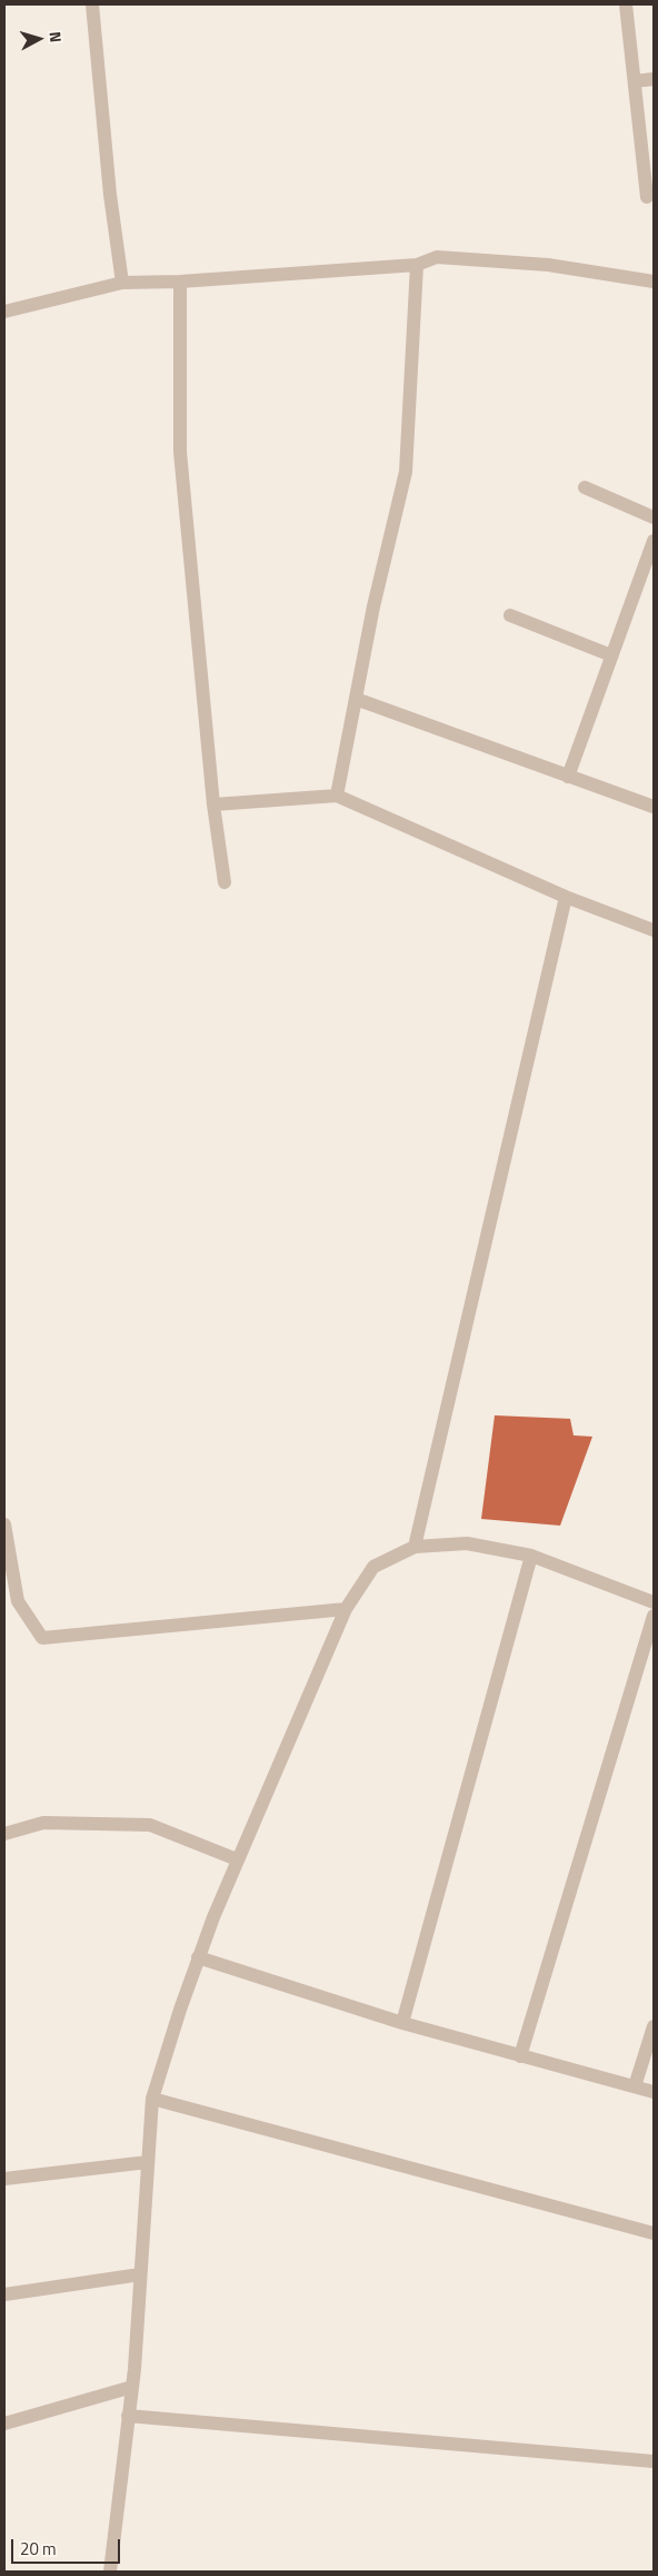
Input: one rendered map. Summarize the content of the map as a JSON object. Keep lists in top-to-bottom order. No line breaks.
{"scale_bar":"20 m","north":"right"}
